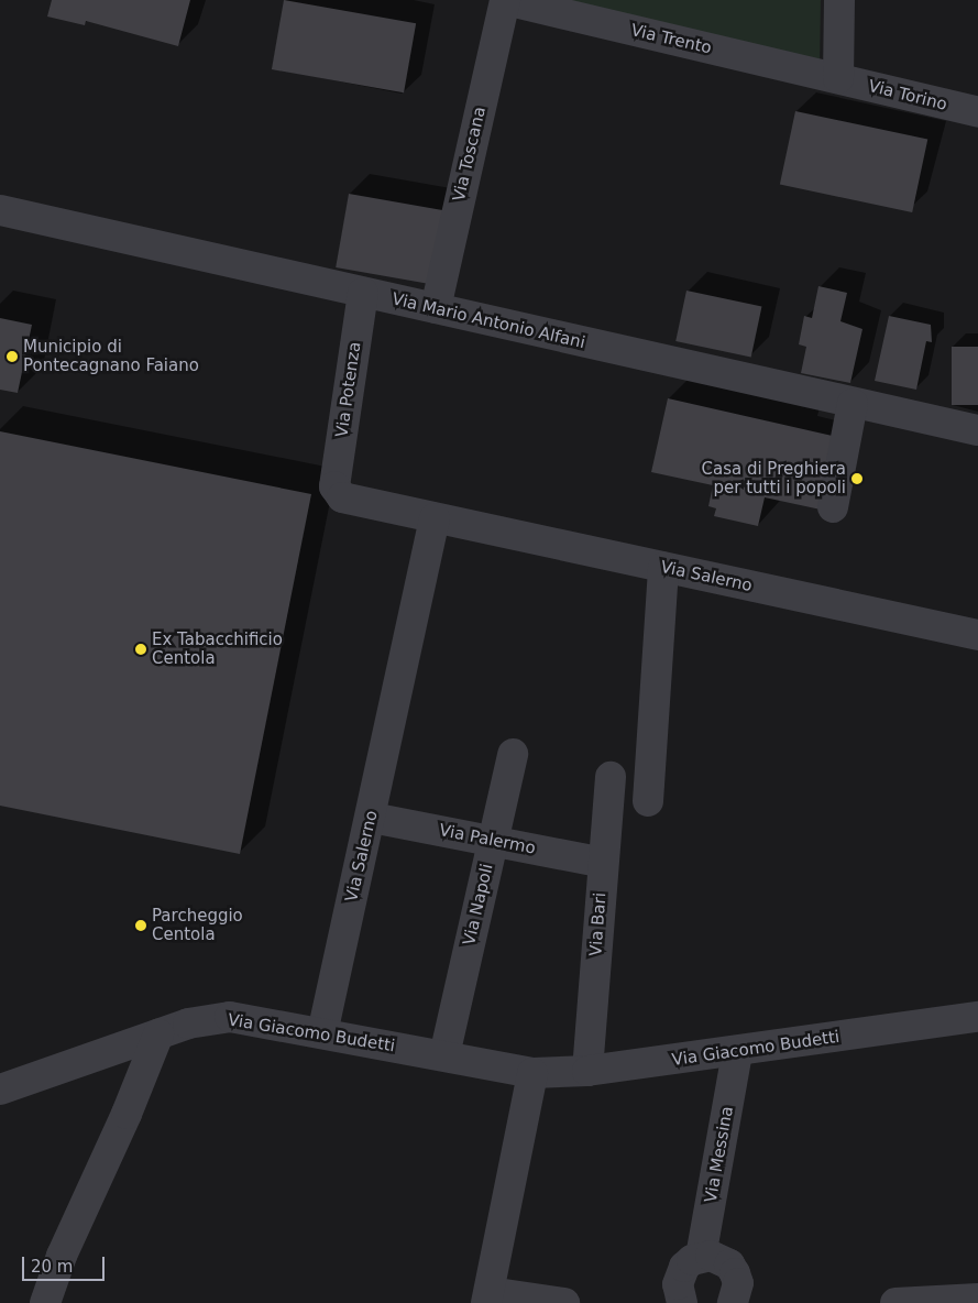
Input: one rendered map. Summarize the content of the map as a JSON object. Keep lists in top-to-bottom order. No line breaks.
{"streets":{"street":["Via Trento","Via Torino","Via Toscana","Via Mario Antonio Alfani","Via Potenza","Via Salerno","Via Palermo","Via Napoli","Via Bari","Via Giacomo Budetti","Via Messina"]},"crossings":[["Via Trento","Via Torino"],["Via Trento","Via Toscana"],["Via Toscana","Via Mario Antonio Alfani"],["Via Mario Antonio Alfani","Via Potenza"],["Via Potenza","Via Salerno"],["Via Salerno","Via Palermo"],["Via Salerno","Via Giacomo Budetti"],["Via Palermo","Via Napoli"],["Via Palermo","Via Bari"],["Via Napoli","Via Giacomo Budetti"],["Via Bari","Via Giacomo Budetti"],["Via Giacomo Budetti","Via Messina"]],"places":["Municipio di Pontecagnano Faiano","Casa di Preghiera per tutti i popoli","Ex Tabacchificio Centola","Parcheggio Centola"],"scale_bar":"20 m"}
